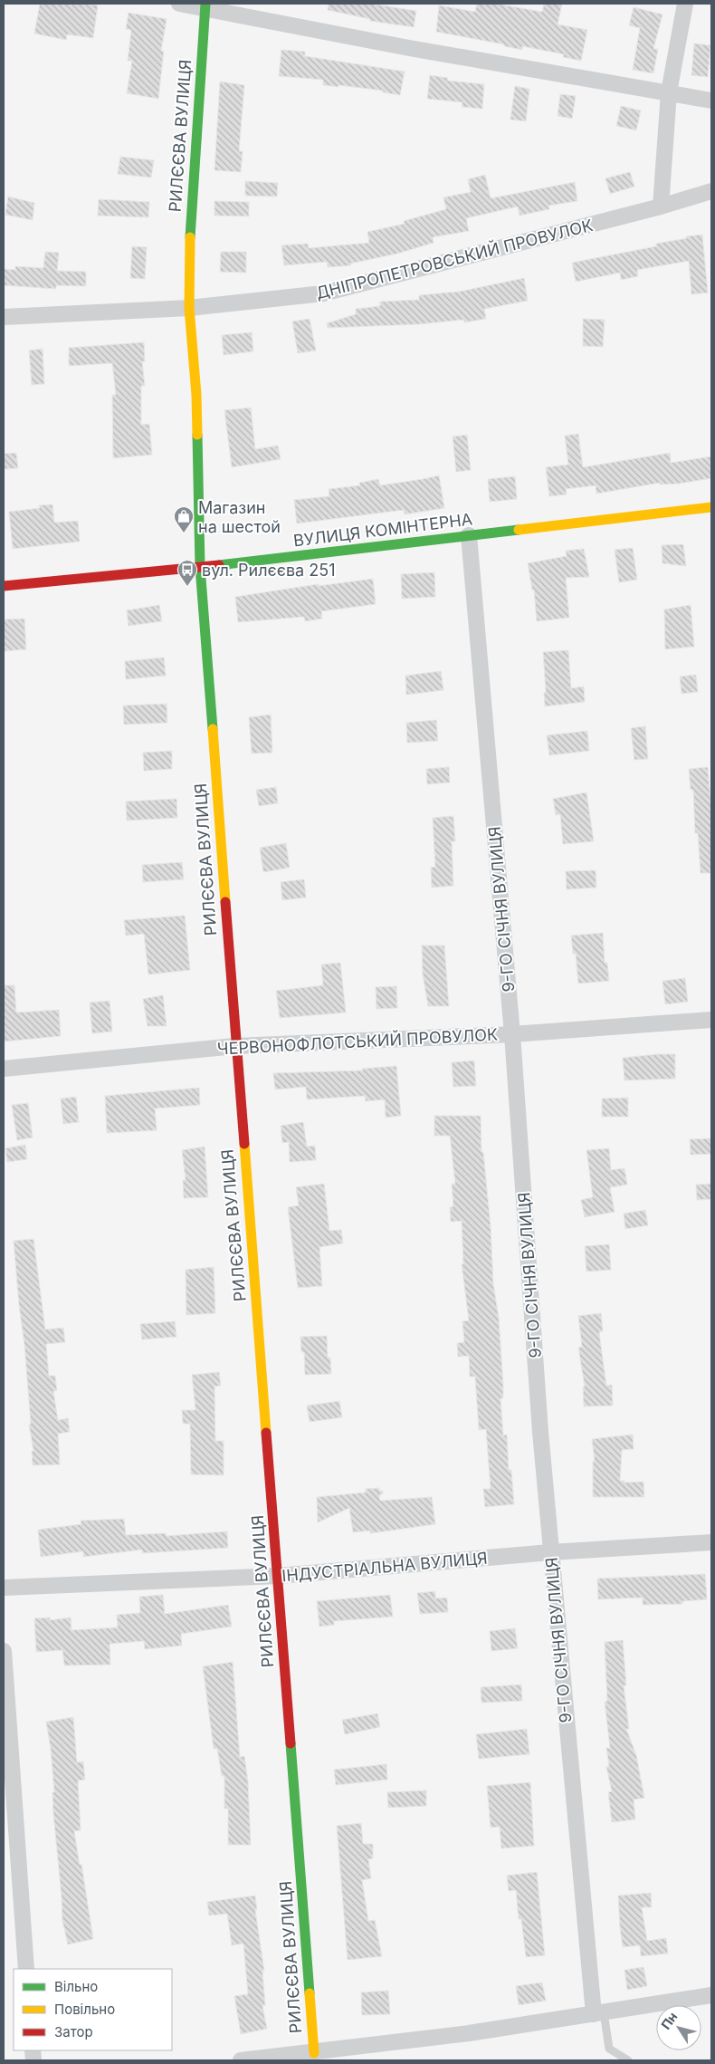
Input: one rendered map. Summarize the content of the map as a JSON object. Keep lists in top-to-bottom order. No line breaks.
{"streets":{"street":["РИЛЄЄВА ВУЛИЦЯ","ДНІПРОПЕТРОВСЬКИЙ ПРОВУЛОК","ВУЛИЦЯ КОМІНТЕРНА","9-ГО СІЧНЯ ВУЛИЦЯ","ЧЕРВОНОФЛОТСЬКИЙ ПРОВУЛОК","ІНДУСТРІАЛЬНА ВУЛИЦЯ"]},"crossings":[["РИЛЄЄВА ВУЛИЦЯ","ДНІПРОПЕТРОВСЬКИЙ ПРОВУЛОК"],["РИЛЄЄВА ВУЛИЦЯ","ВУЛИЦЯ КОМІНТЕРНА"],["РИЛЄЄВА ВУЛИЦЯ","ЧЕРВОНОФЛОТСЬКИЙ ПРОВУЛОК"],["РИЛЄЄВА ВУЛИЦЯ","ІНДУСТРІАЛЬНА ВУЛИЦЯ"],["ВУЛИЦЯ КОМІНТЕРНА","9-ГО СІЧНЯ ВУЛИЦЯ"],["9-ГО СІЧНЯ ВУЛИЦЯ","ЧЕРВОНОФЛОТСЬКИЙ ПРОВУЛОК"],["9-ГО СІЧНЯ ВУЛИЦЯ","ІНДУСТРІАЛЬНА ВУЛИЦЯ"]],"places":{"shop":["Магазин на шестой"],"bus stop":["вул. Рилєєва 251"]},"legend":["Вільно","Повільно","Затор"],"north":"top left"}
